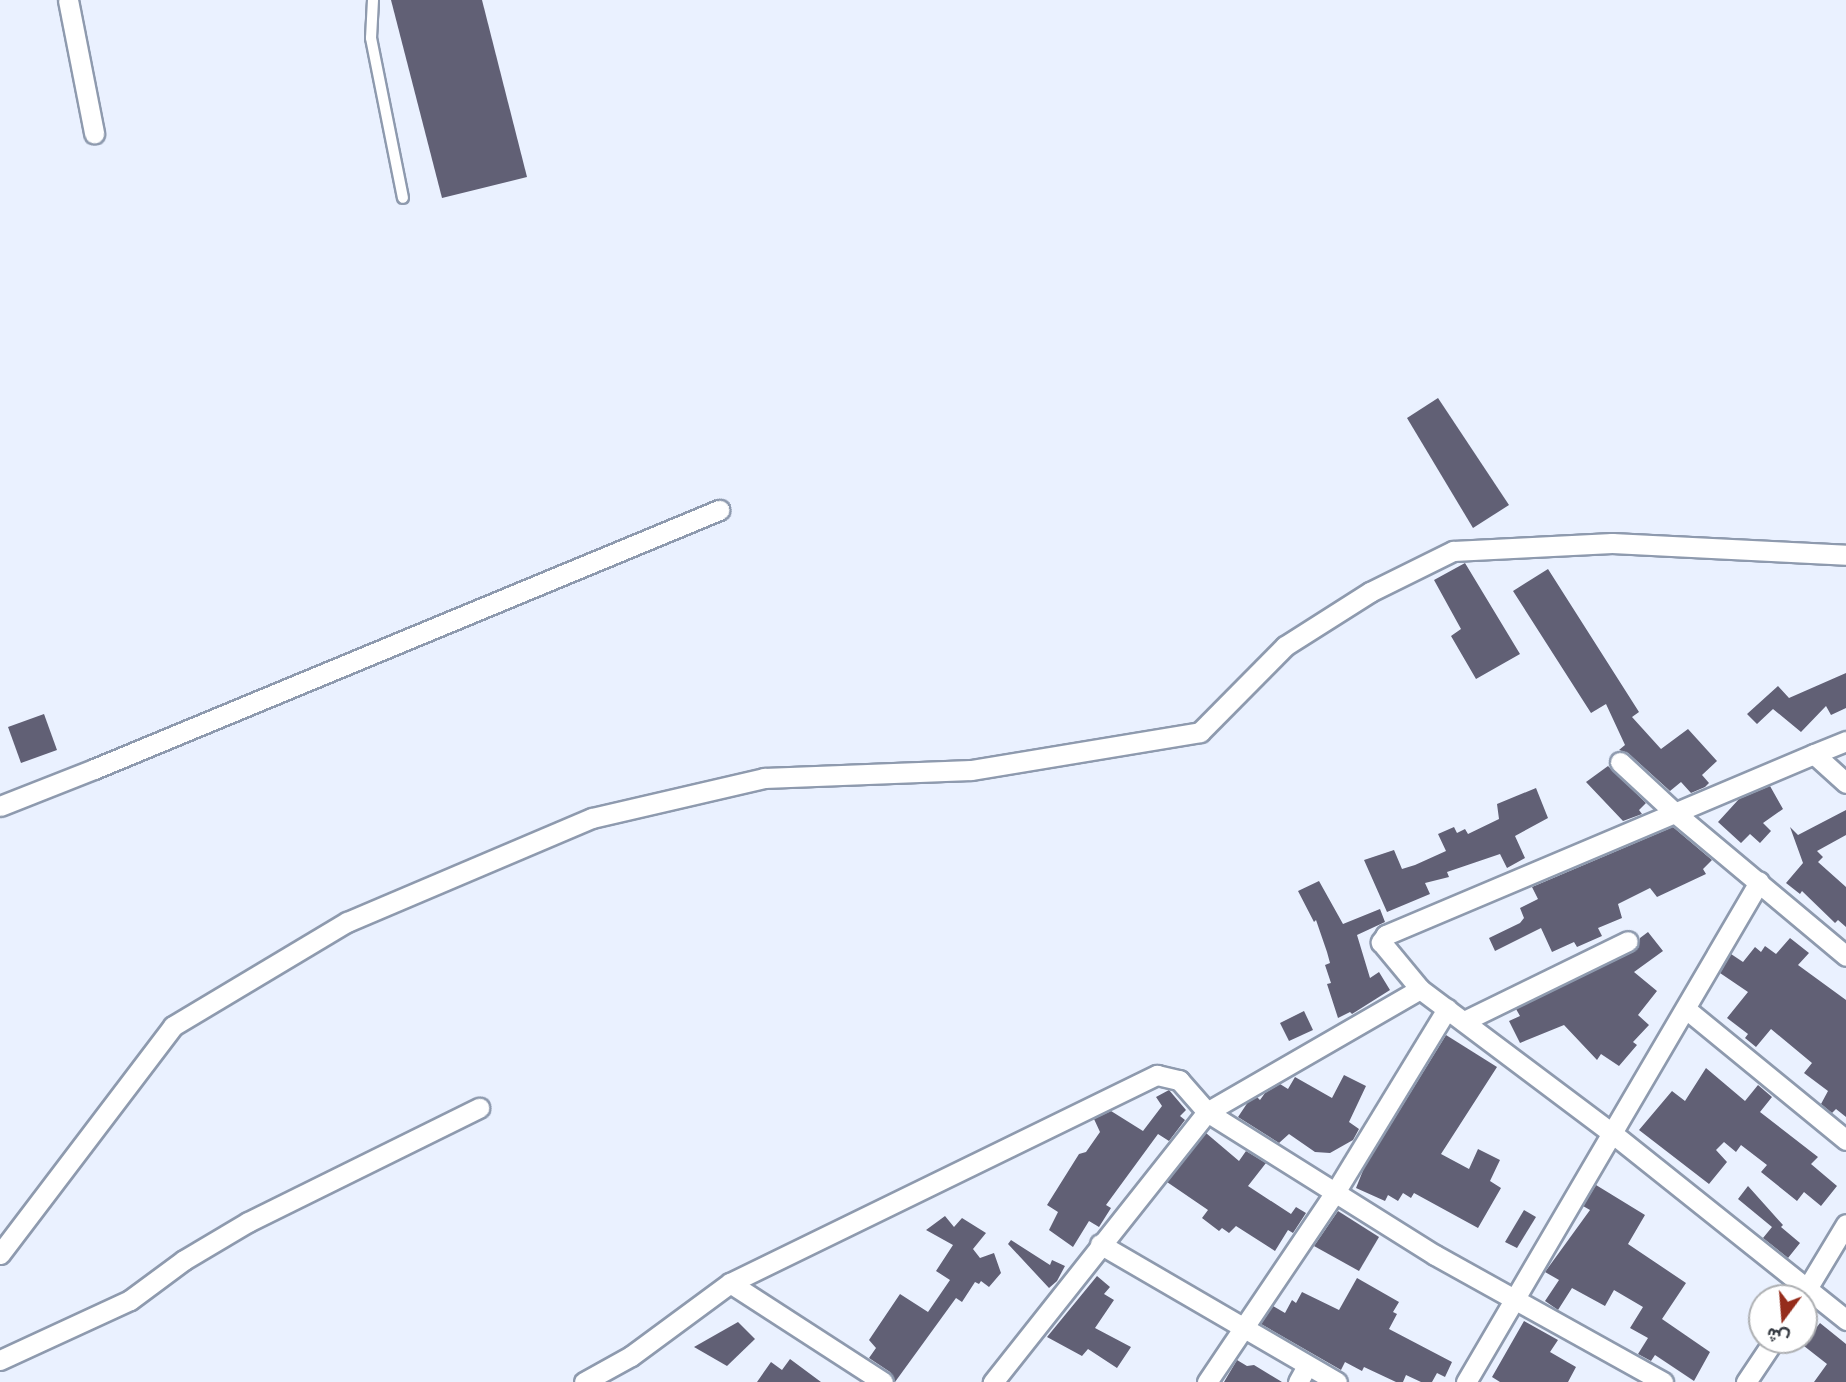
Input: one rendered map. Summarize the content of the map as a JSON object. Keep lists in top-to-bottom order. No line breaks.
{"north":"bottom"}
